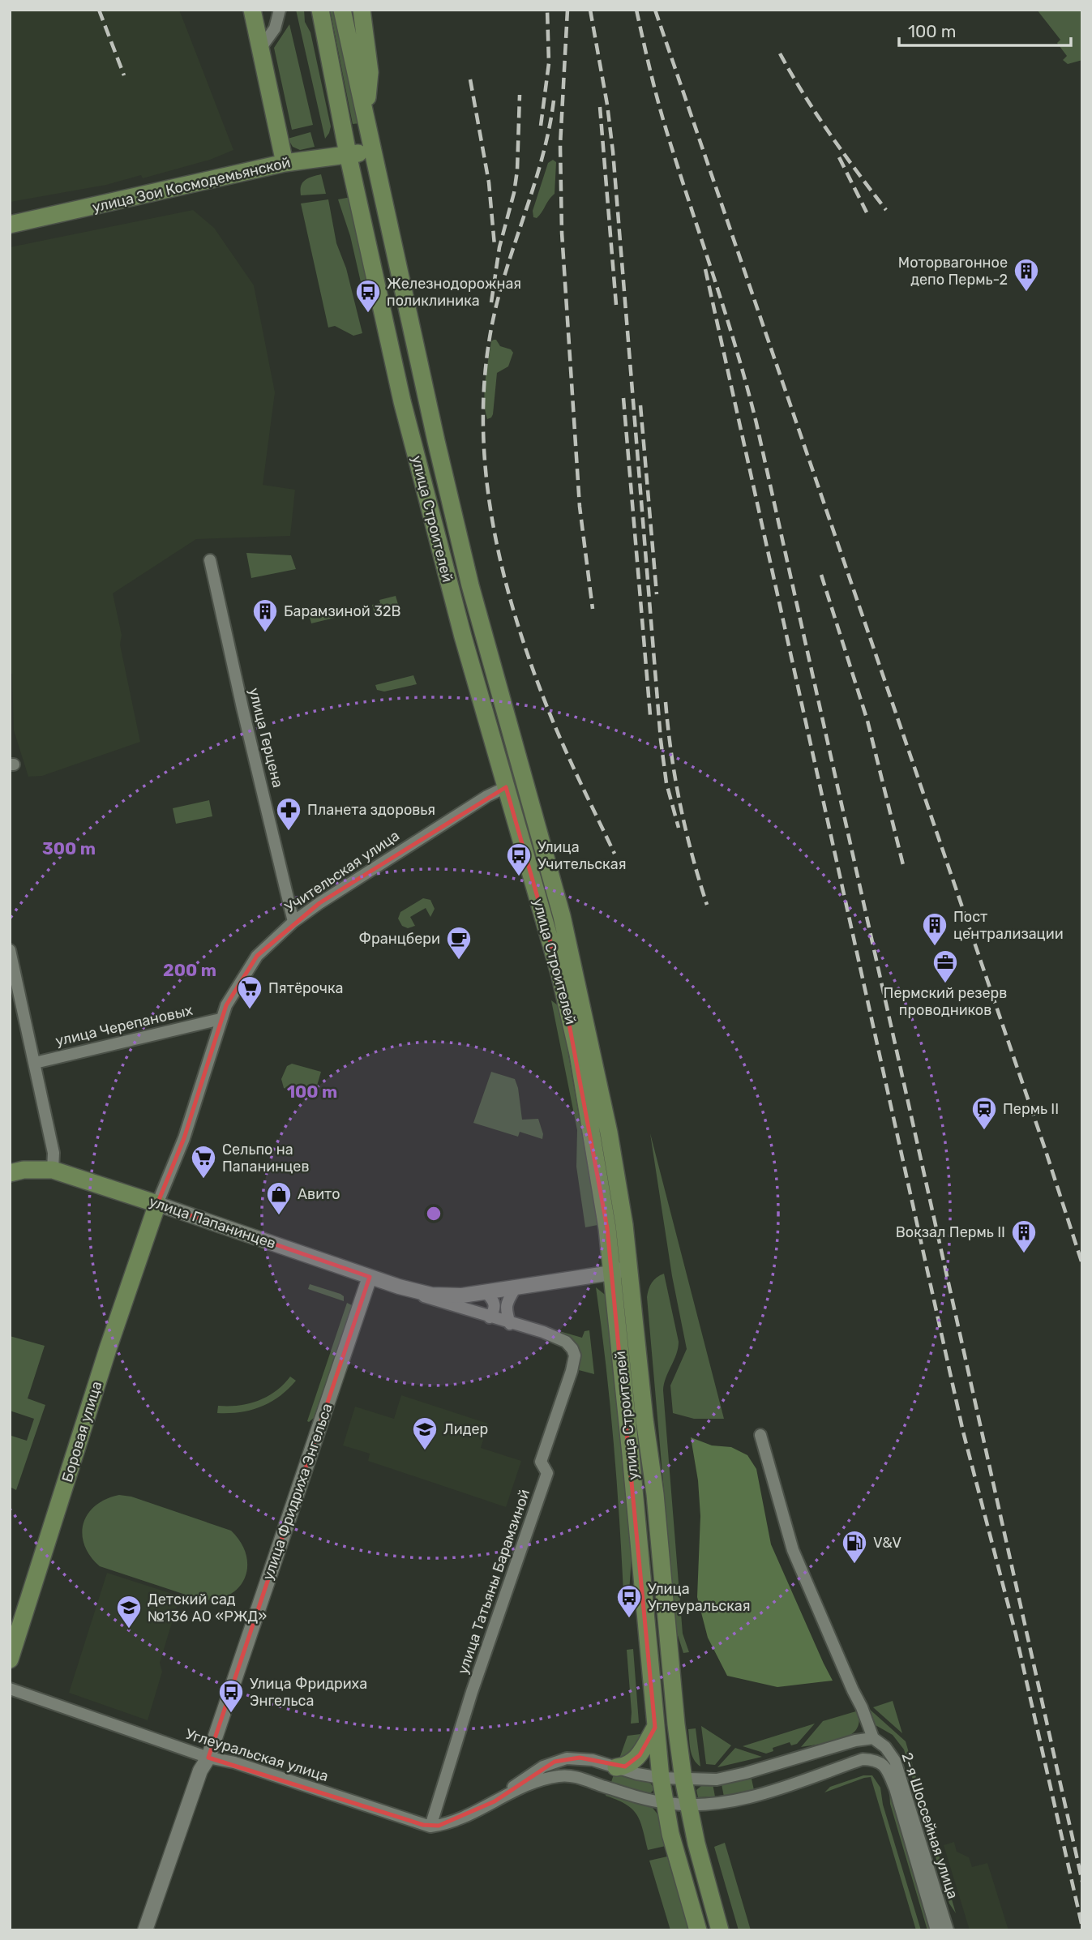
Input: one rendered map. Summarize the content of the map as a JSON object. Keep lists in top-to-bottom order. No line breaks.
{"streets":{"main road":["улица Зои Космодемьянской","улица Строителей","улица Папанинцев","Боровая улица"],"street":["улица Герцена","Учительская улица","улица Черепановых","улица Фридриха Энгельса","улица Татьяны Барамзиной","Углеуральская улица","2-я Шоссейная улица"]},"crossings":[["улица Зои Космодемьянской","улица Строителей"],["улица Строителей","Учительская улица"],["улица Строителей","улица Папанинцев"],["улица Герцена","Учительская улица"],["Учительская улица","улица Черепановых"],["Учительская улица","улица Папанинцев"],["Учительская улица","Боровая улица"],["улица Папанинцев","Боровая улица"],["улица Папанинцев","улица Фридриха Энгельса"],["улица Папанинцев","улица Татьяны Барамзиной"],["улица Фридриха Энгельса","Углеуральская улица"],["улица Татьяны Барамзиной","Углеуральская улица"]],"places":{"building":["Моторвагонное депо Пермь-2","Барамзиной 32В","Пост централизации","Вокзал Пермь II"],"bus stop":["Железнодорожная поликлиника","Улица Учительская","Улица Углеуральская","Улица Фридриха Энгельса"],"pharmacy":["Планета здоровья"],"cafe":["Францбери"],"office":["Пермский резерв проводников"],"supermarket":["Пятёрочка","Сельпо на Папанинцев"],"station":["Пермь II"],"shop":["Авито"],"school or university":["Лидер","Детский сад №136 АО «РЖД»"],"fuel station":["V&V"]},"scale_bar":"100 m","rings":["300 m","200 m","100 m"]}
